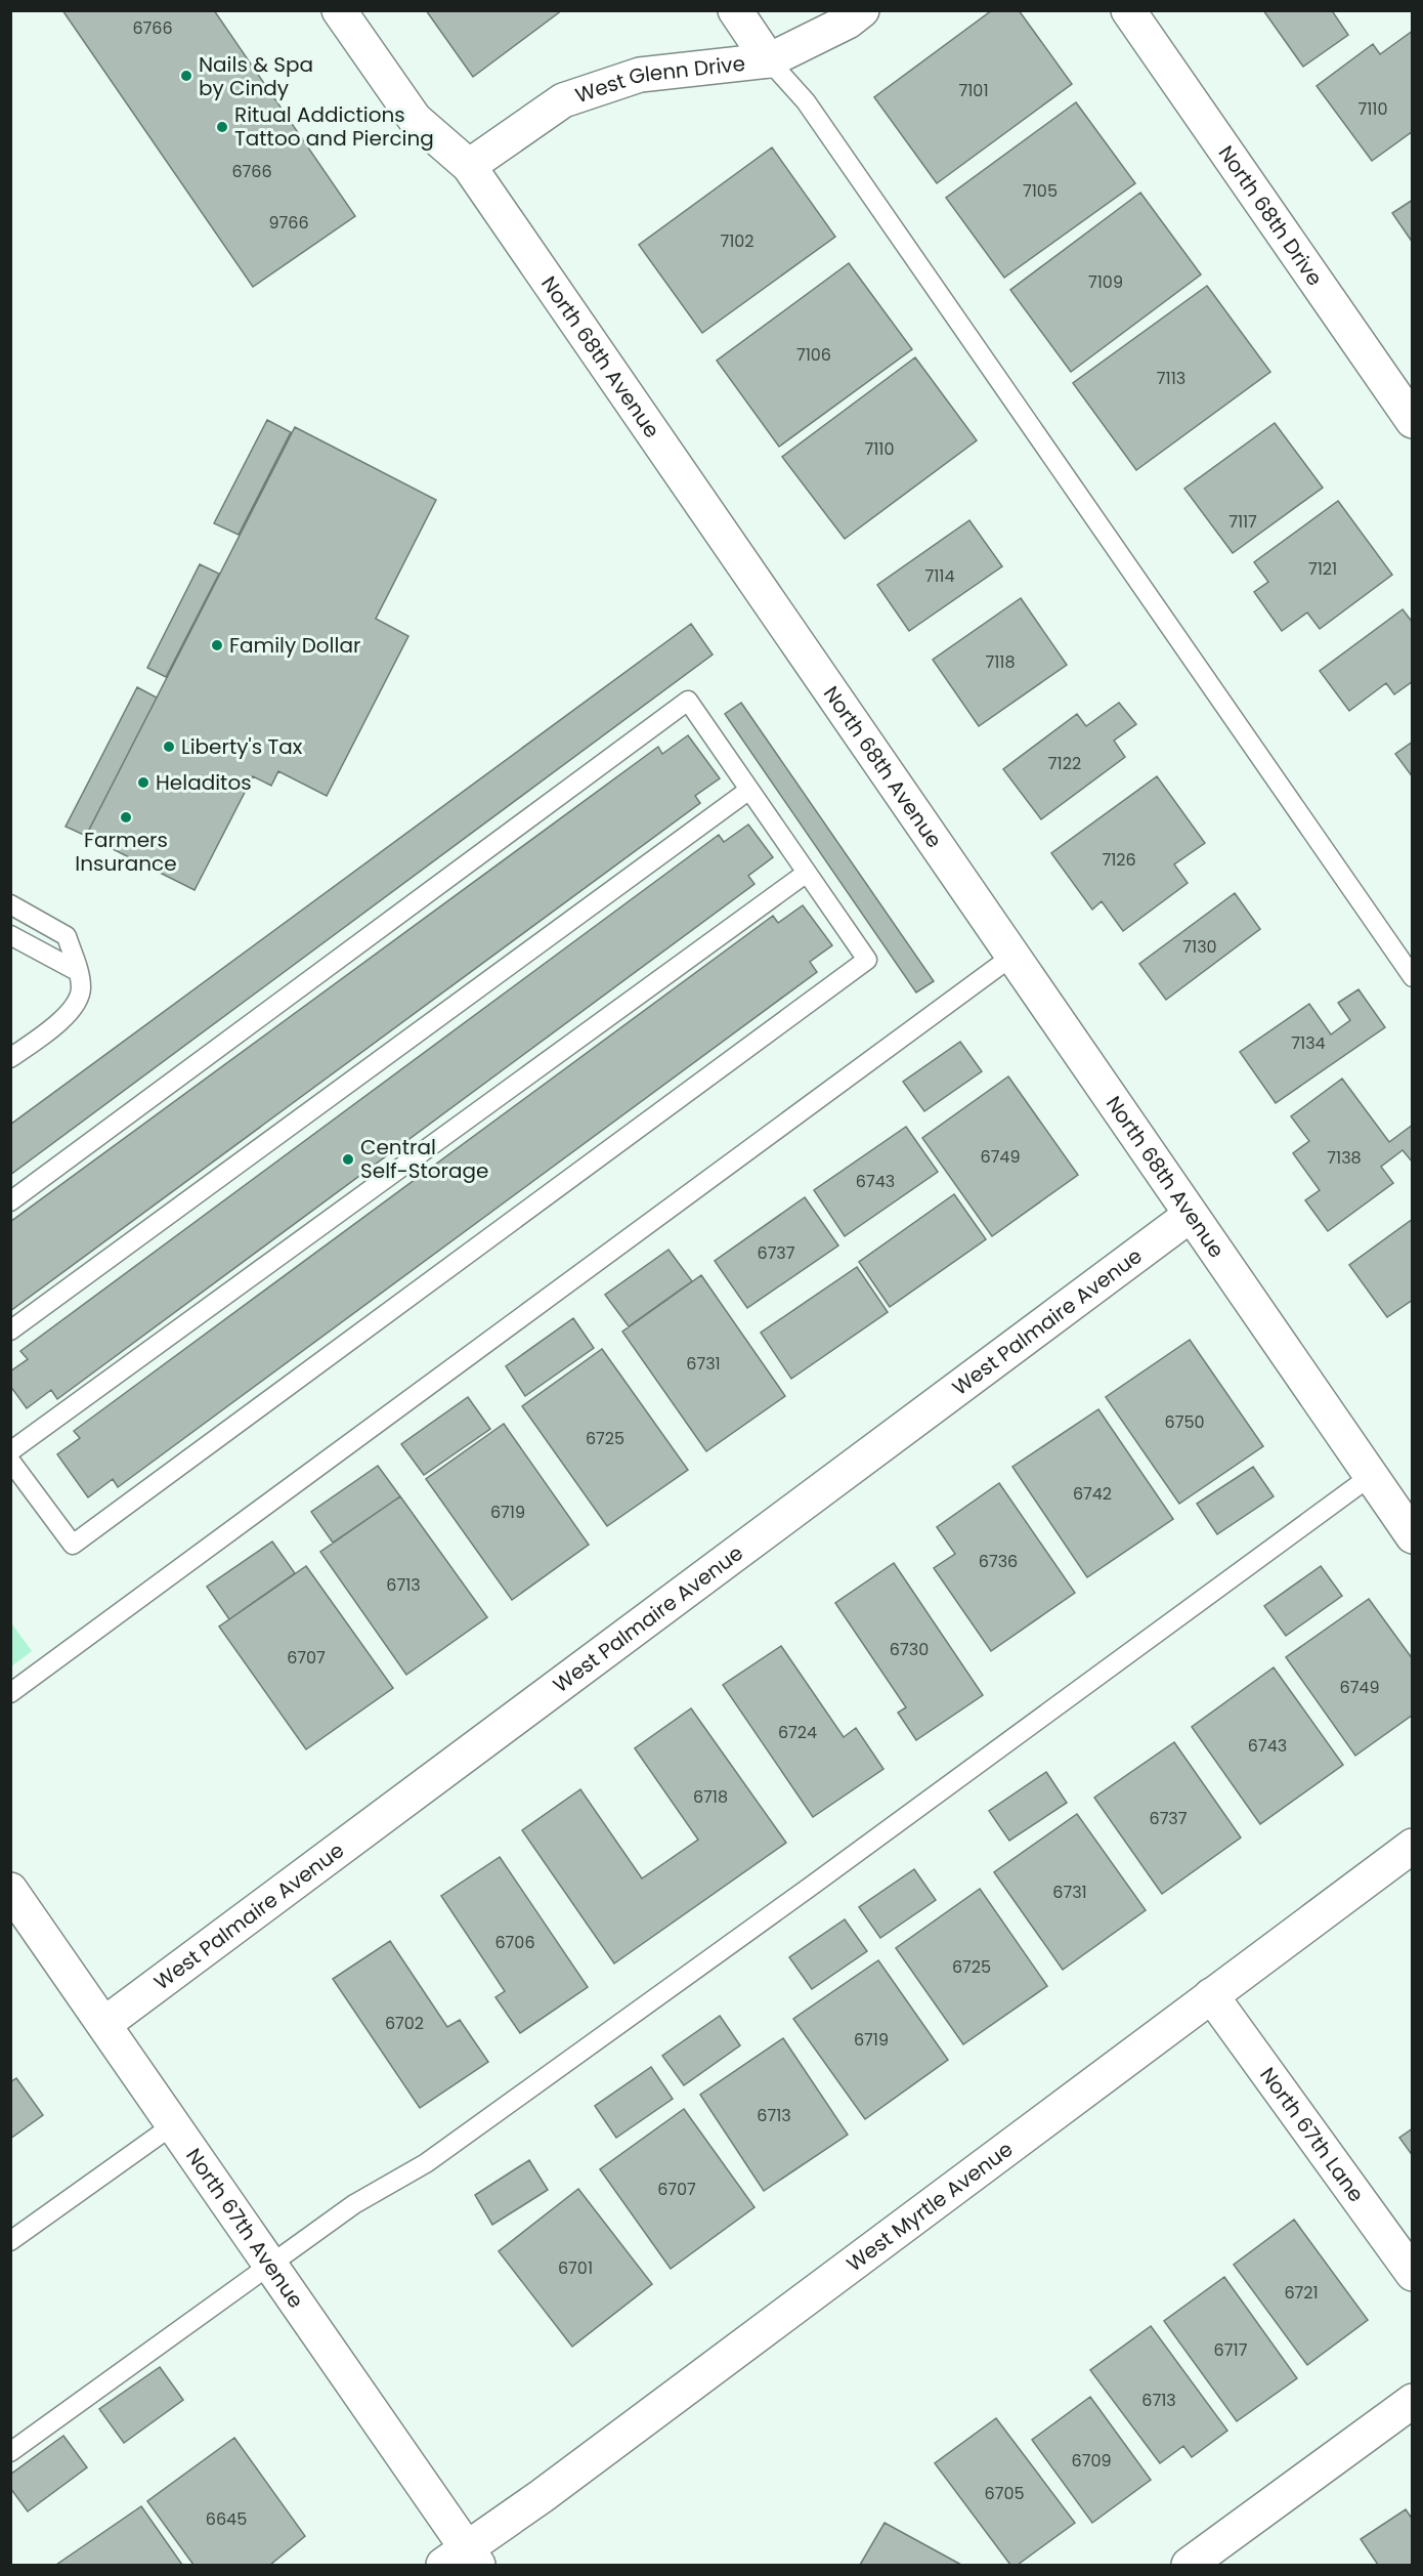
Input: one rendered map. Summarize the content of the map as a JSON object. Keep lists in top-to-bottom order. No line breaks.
{"streets":{"street":["West Glenn Drive","North 68th Drive","North 68th Avenue","West Palmaire Avenue","North 67th Lane","West Myrtle Avenue","North 67th Avenue"]},"crossings":[["West Glenn Drive","North 68th Avenue"],["North 68th Avenue","West Palmaire Avenue"],["West Palmaire Avenue","North 67th Avenue"],["North 67th Lane","West Myrtle Avenue"],["West Myrtle Avenue","North 67th Avenue"]],"places":["Nails & Spa by Cindy","Ritual Addictions Tattoo and Piercing","Family Dollar","Liberty's Tax","Heladitos","Farmers Insurance","Central Self-Storage"],"house_numbers":["6766","7101","7110","6766","7105","9766","7102","7109","7106","7113","7110","7117","7121","7114","7118","7122","7126","7130","7134","6749","7138","6743","6737","6731","6750","6725","6742","6719","6736","6713","6730","6707","6749","6724","6743","6718","6737","6731","6706","6725","6702","6719","6713","6707","6701","6721","6717","6713","6709","6705","6645"]}
